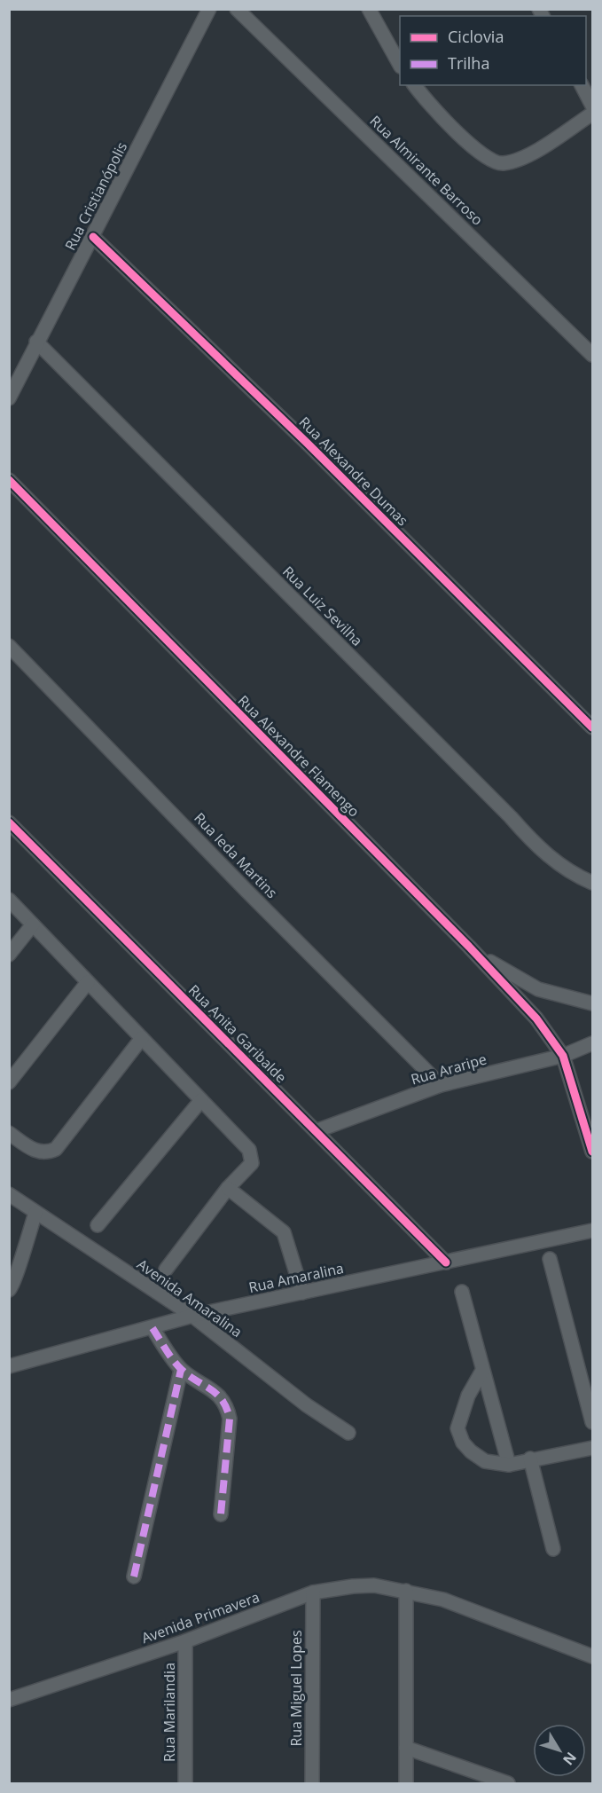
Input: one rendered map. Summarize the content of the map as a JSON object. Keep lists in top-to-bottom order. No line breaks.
{"streets":{"street":["Rua Almirante Barroso","Rua Cristianópolis","Rua Alexandre Dumas","Rua Luiz Sevilha","Rua Alexandre Flamengo","Rua Ieda Martins","Rua Anita Garibalde","Rua Araripe","Rua Amaralina","Avenida Amaralina","Avenida Primavera","Rua Miguel Lopes","Rua Marilandia"]},"crossings":[["Rua Cristianópolis","Rua Alexandre Dumas"],["Rua Cristianópolis","Rua Luiz Sevilha"],["Rua Alexandre Flamengo","Rua Araripe"],["Rua Ieda Martins","Rua Araripe"],["Rua Anita Garibalde","Rua Araripe"],["Rua Anita Garibalde","Rua Amaralina"],["Rua Amaralina","Avenida Amaralina"],["Avenida Primavera","Rua Miguel Lopes"],["Avenida Primavera","Rua Marilandia"]],"legend":["Ciclovia","Trilha"],"north":"bottom right"}
